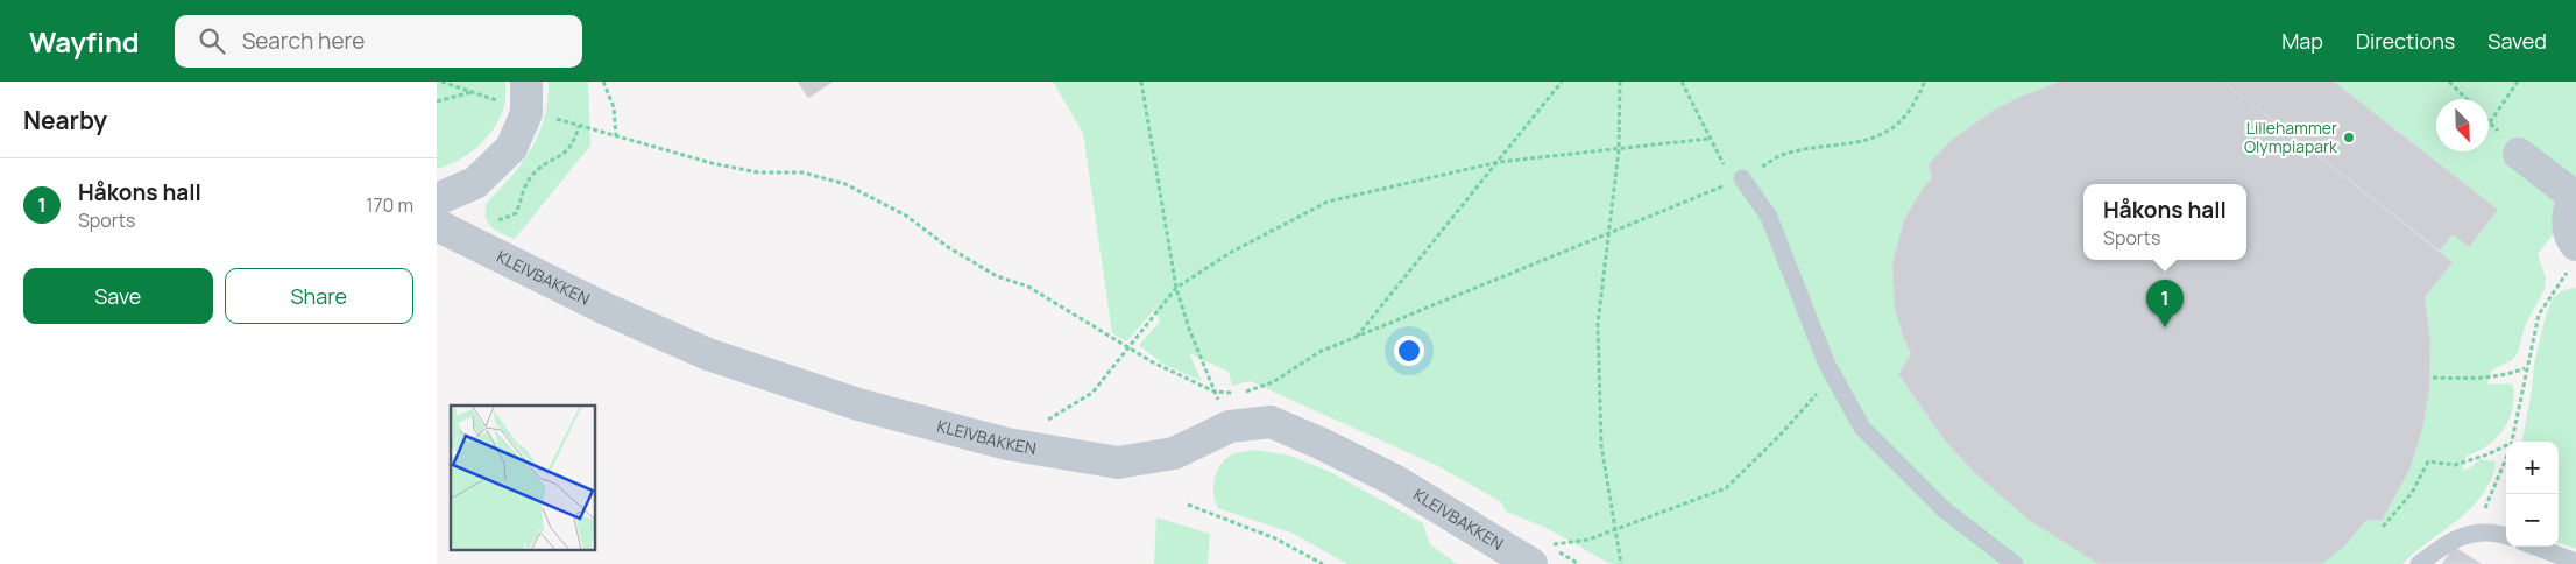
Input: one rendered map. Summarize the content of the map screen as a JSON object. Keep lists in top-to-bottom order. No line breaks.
{"streets":{"street":["KLEIVBAKKEN"]},"places":["Lillehammer Olympiapark"],"north":"bottom right","page":{"header":"Wayfind","search":"Search here","nav":["Map","Directions","Saved"],"heading":"Nearby","list":[{"mark":"1","name":"Håkons hall","note":"Sports","value":"170 m"}],"popup":["Håkons hall","Sports"],"buttons":["Save","Share"],"pins":"1","map_buttons":["+","−"]}}
